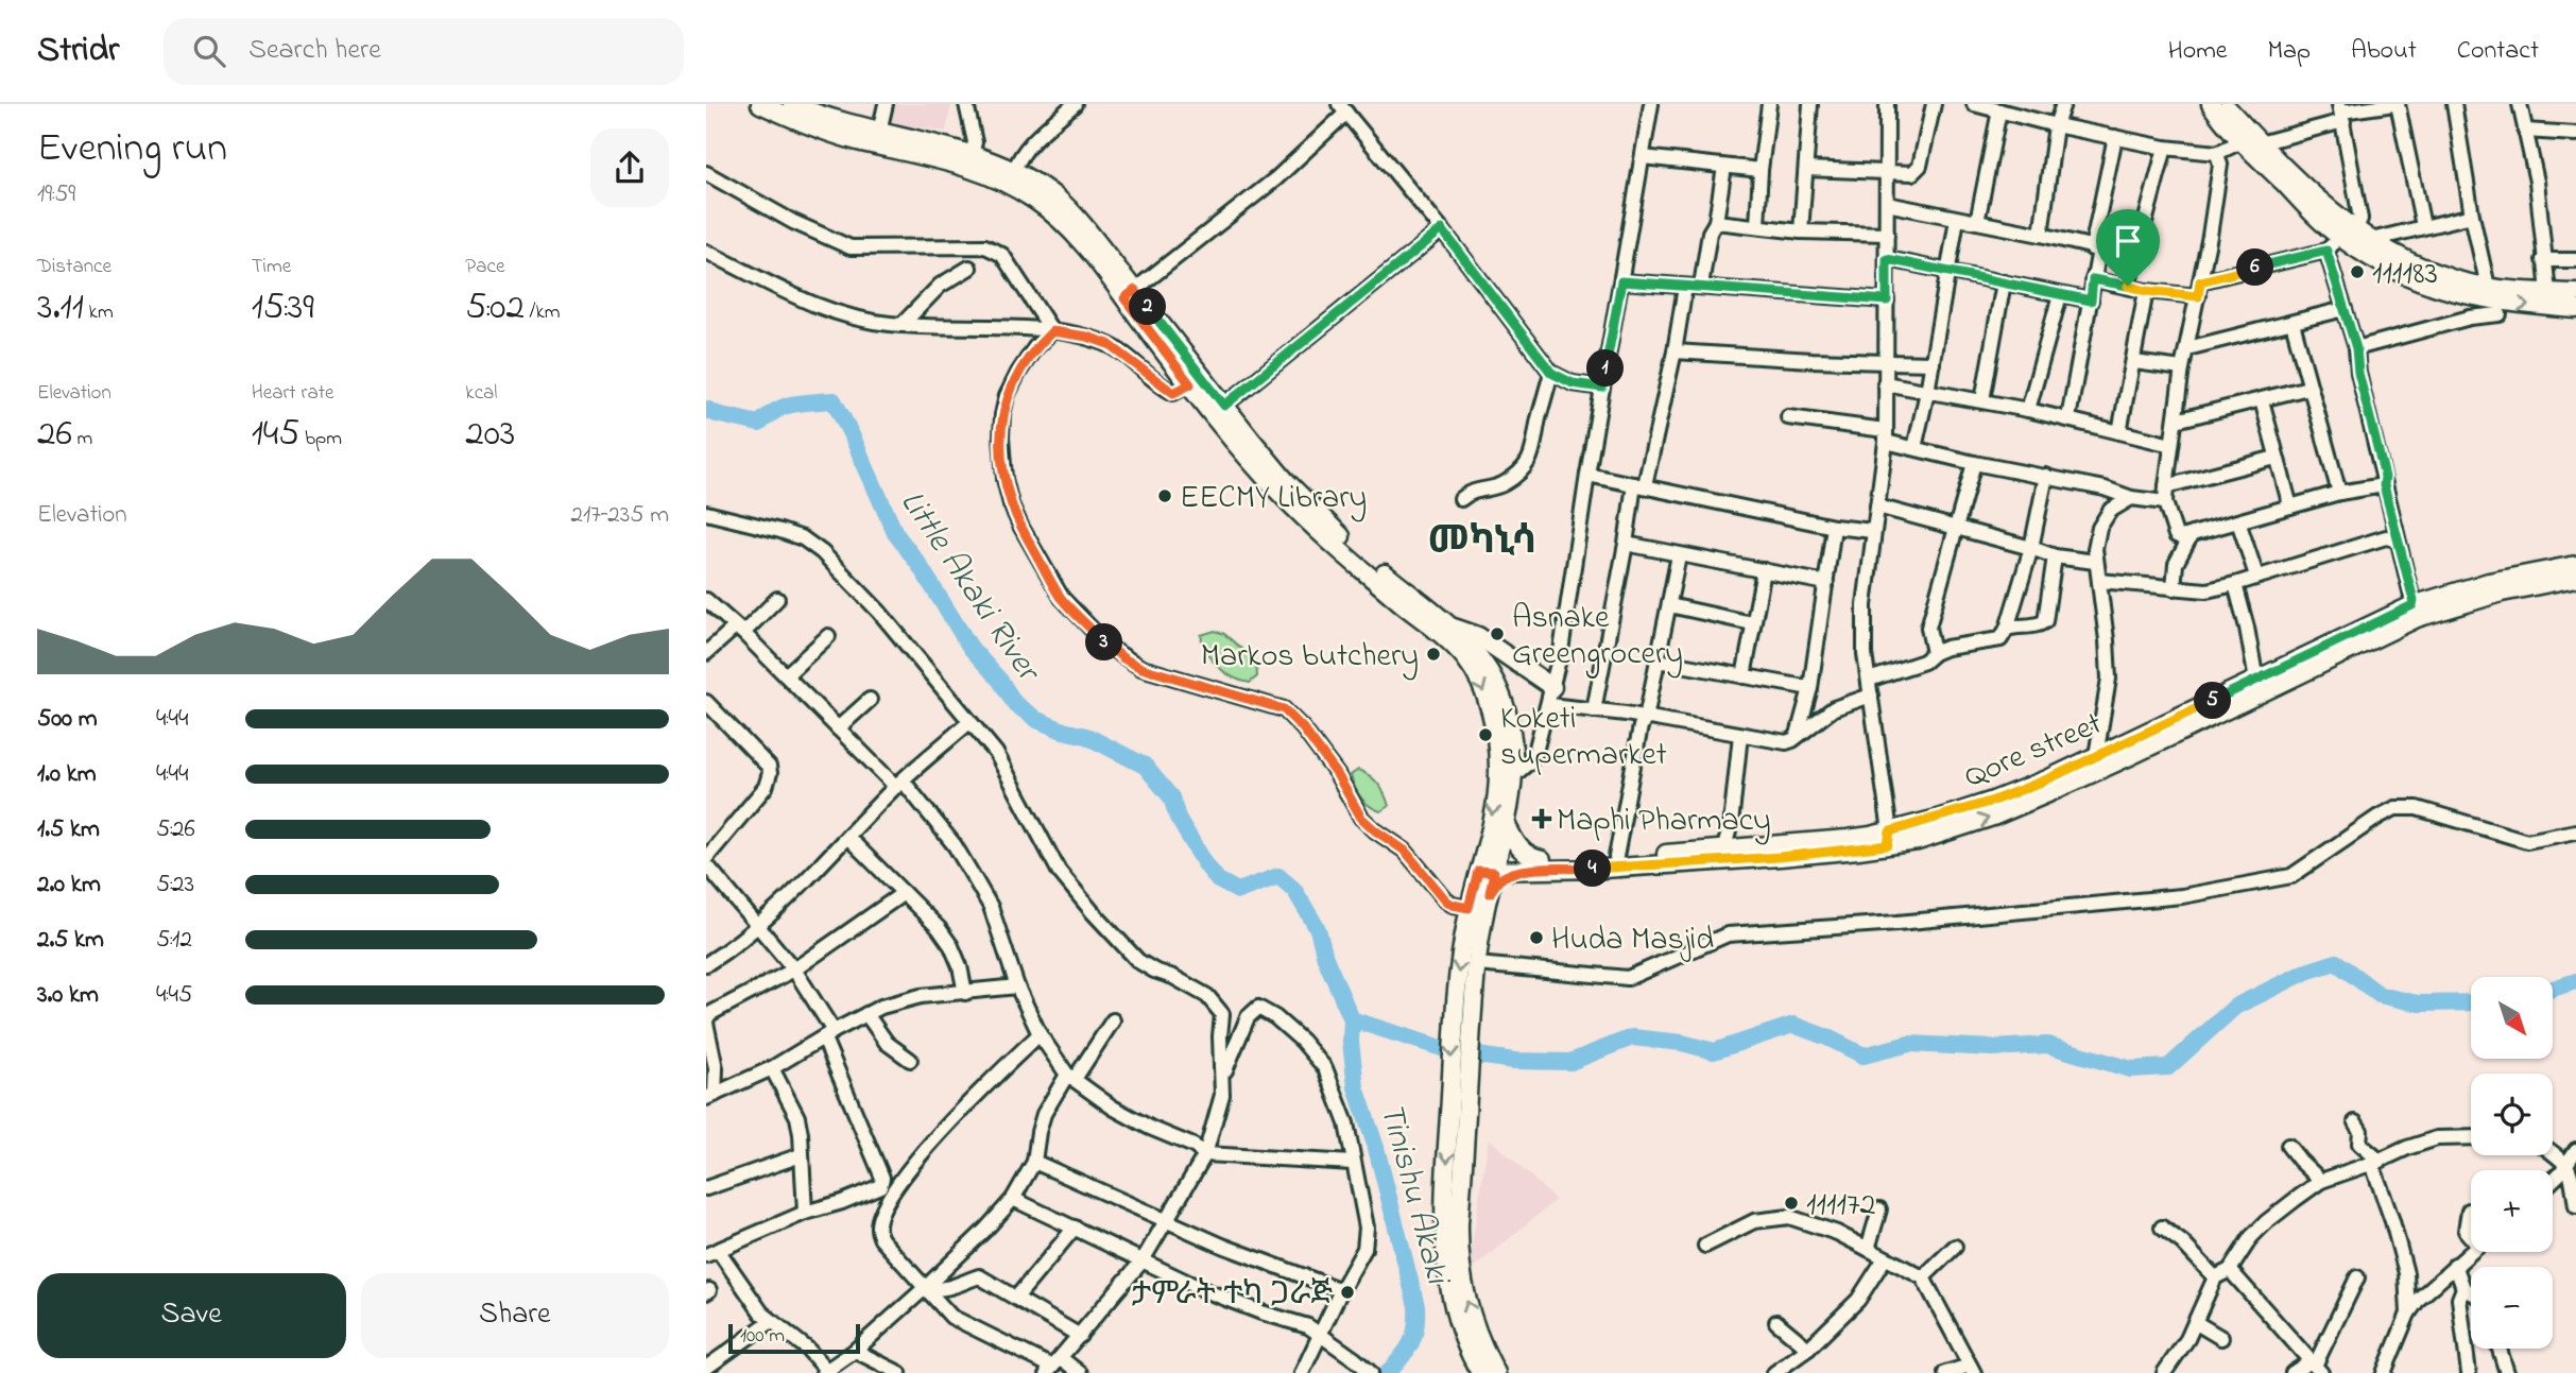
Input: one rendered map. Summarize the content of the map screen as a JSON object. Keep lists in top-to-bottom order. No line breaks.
{"streets":{"main road":["Qore street"]},"districts":["መካኒሳ"],"water":["Little Akaki River","Tinishu Akaki"],"places":{"other":["111183","EECMY Library","Asnake Greengrocery","Markos butchery","Koketi supermarket","Huda Masjid","111172","ታምራት ተካ ጋራጅ"],"health":["Maphi Pharmacy"]},"scale_bar":"100 m","north":"bottom right","page":{"header":"Stridr","search":"Search here","nav":["Home","Map","About","Contact"],"heading":["Evening run","19:59"],"stats":[["Distance","3.11 km"],["Time","15:39"],["Pace","5:02 /km"],["Elevation","26 m"],["Heart rate","145 bpm"],["kcal","203"]],"pins":["6","2","1","3","5","4"],"chart":["Elevation","217–235 m"],"list":[{"name":"500 m","note":"4:44"},{"name":"1.0 km","note":"4:44"},{"name":"1.5 km","note":"5:26"},{"name":"2.0 km","note":"5:23"},{"name":"2.5 km","note":"5:12"},{"name":"3.0 km","note":"4:45"}],"map_buttons":["+","−"],"buttons":["Save","Share"],"scale":"100 m"}}
